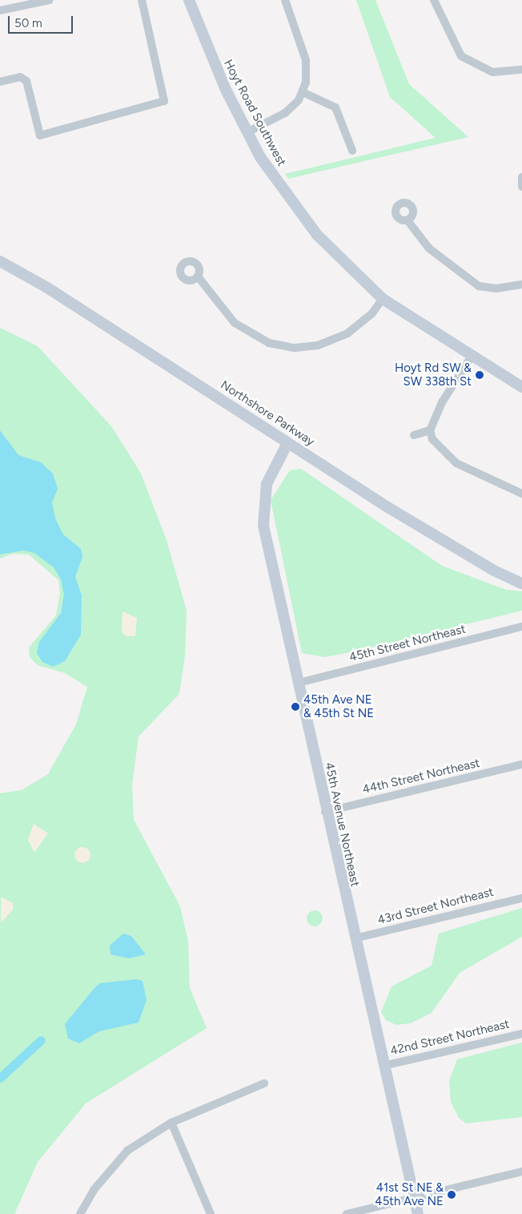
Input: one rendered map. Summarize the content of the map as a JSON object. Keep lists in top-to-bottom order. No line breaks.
{"streets":{"street":["Hoyt Road Southwest","Northshore Parkway","45th Street Northeast","44th Street Northeast","45th Avenue Northeast","43rd Street Northeast","42nd Street Northeast"]},"crossings":[["Northshore Parkway","45th Avenue Northeast"],["45th Street Northeast","45th Avenue Northeast"],["44th Street Northeast","45th Avenue Northeast"],["45th Avenue Northeast","43rd Street Northeast"],["45th Avenue Northeast","42nd Street Northeast"]],"places":["Hoyt Rd SW & SW 338th St","45th Ave NE & 45th St NE","41st St NE & 45th Ave NE"],"scale_bar":"50 m"}
